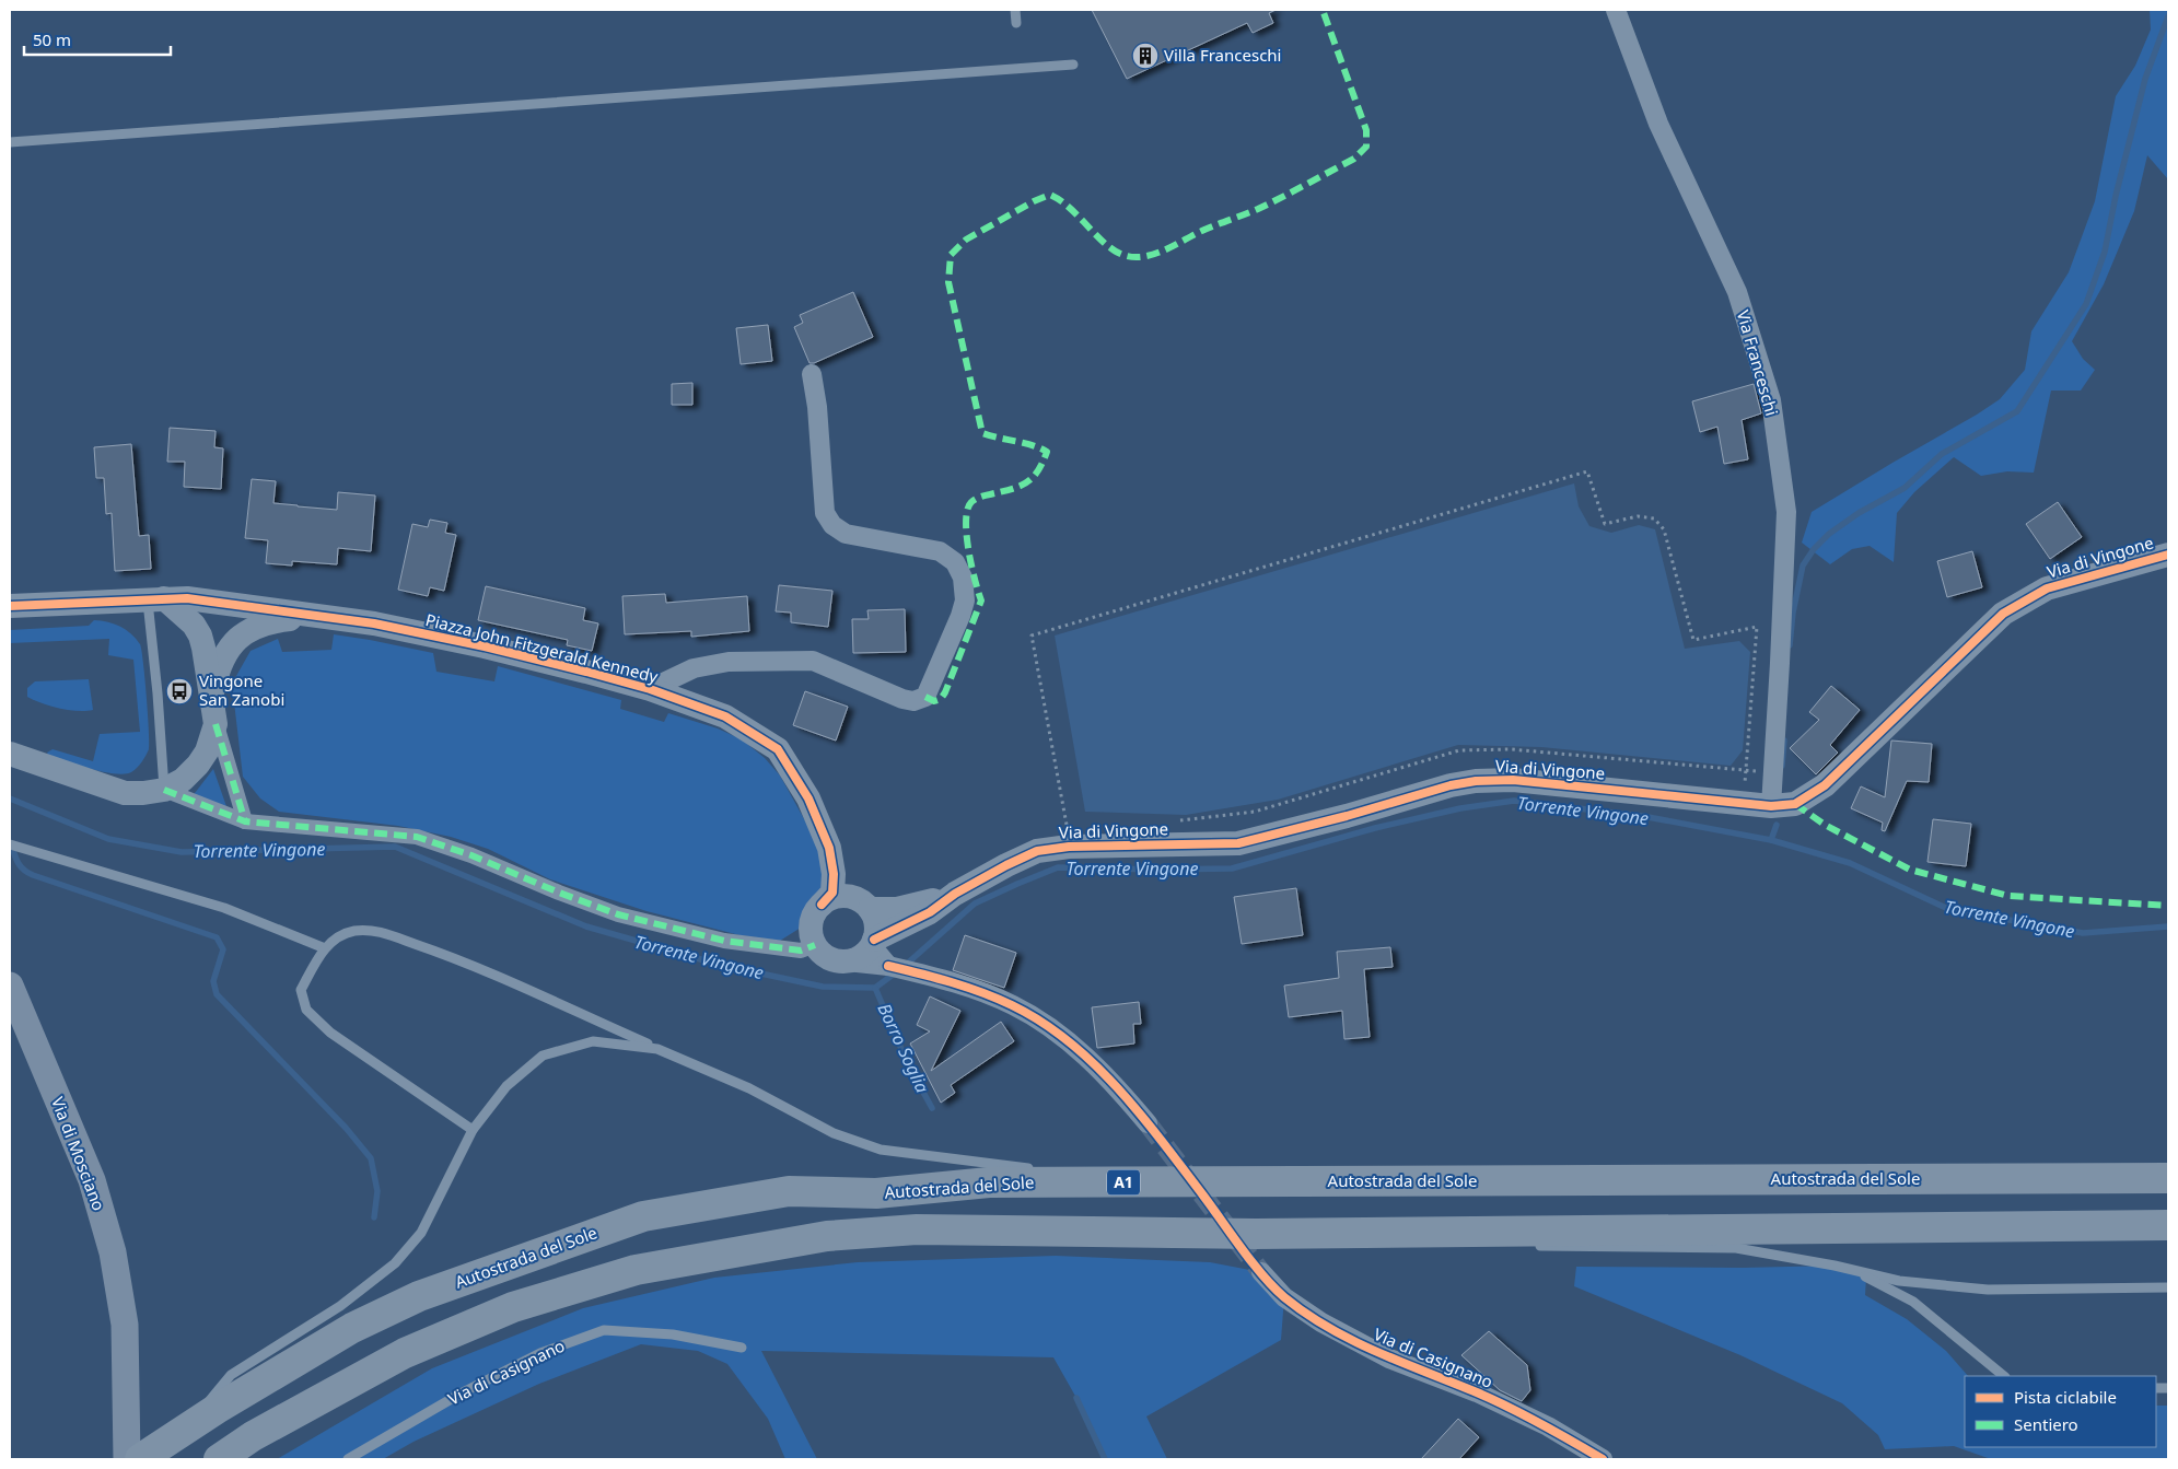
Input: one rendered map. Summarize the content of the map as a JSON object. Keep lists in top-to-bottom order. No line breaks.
{"streets":{"highway":["Autostrada del Sole","A1"],"main road":["Via di Mosciano"],"street":["Via Franceschi","Via di Vingone","Piazza John Fitzgerald Kennedy","Via di Casignano"]},"crossings":[["Via Franceschi","Via di Vingone"],["Via di Vingone","Piazza John Fitzgerald Kennedy"]],"water":["Torrente Vingone","Borro Soglia"],"places":{"building":["Villa Franceschi"],"bus stop":["Vingone San Zanobi"]},"legend":["Pista ciclabile","Sentiero"],"scale_bar":"50 m"}
